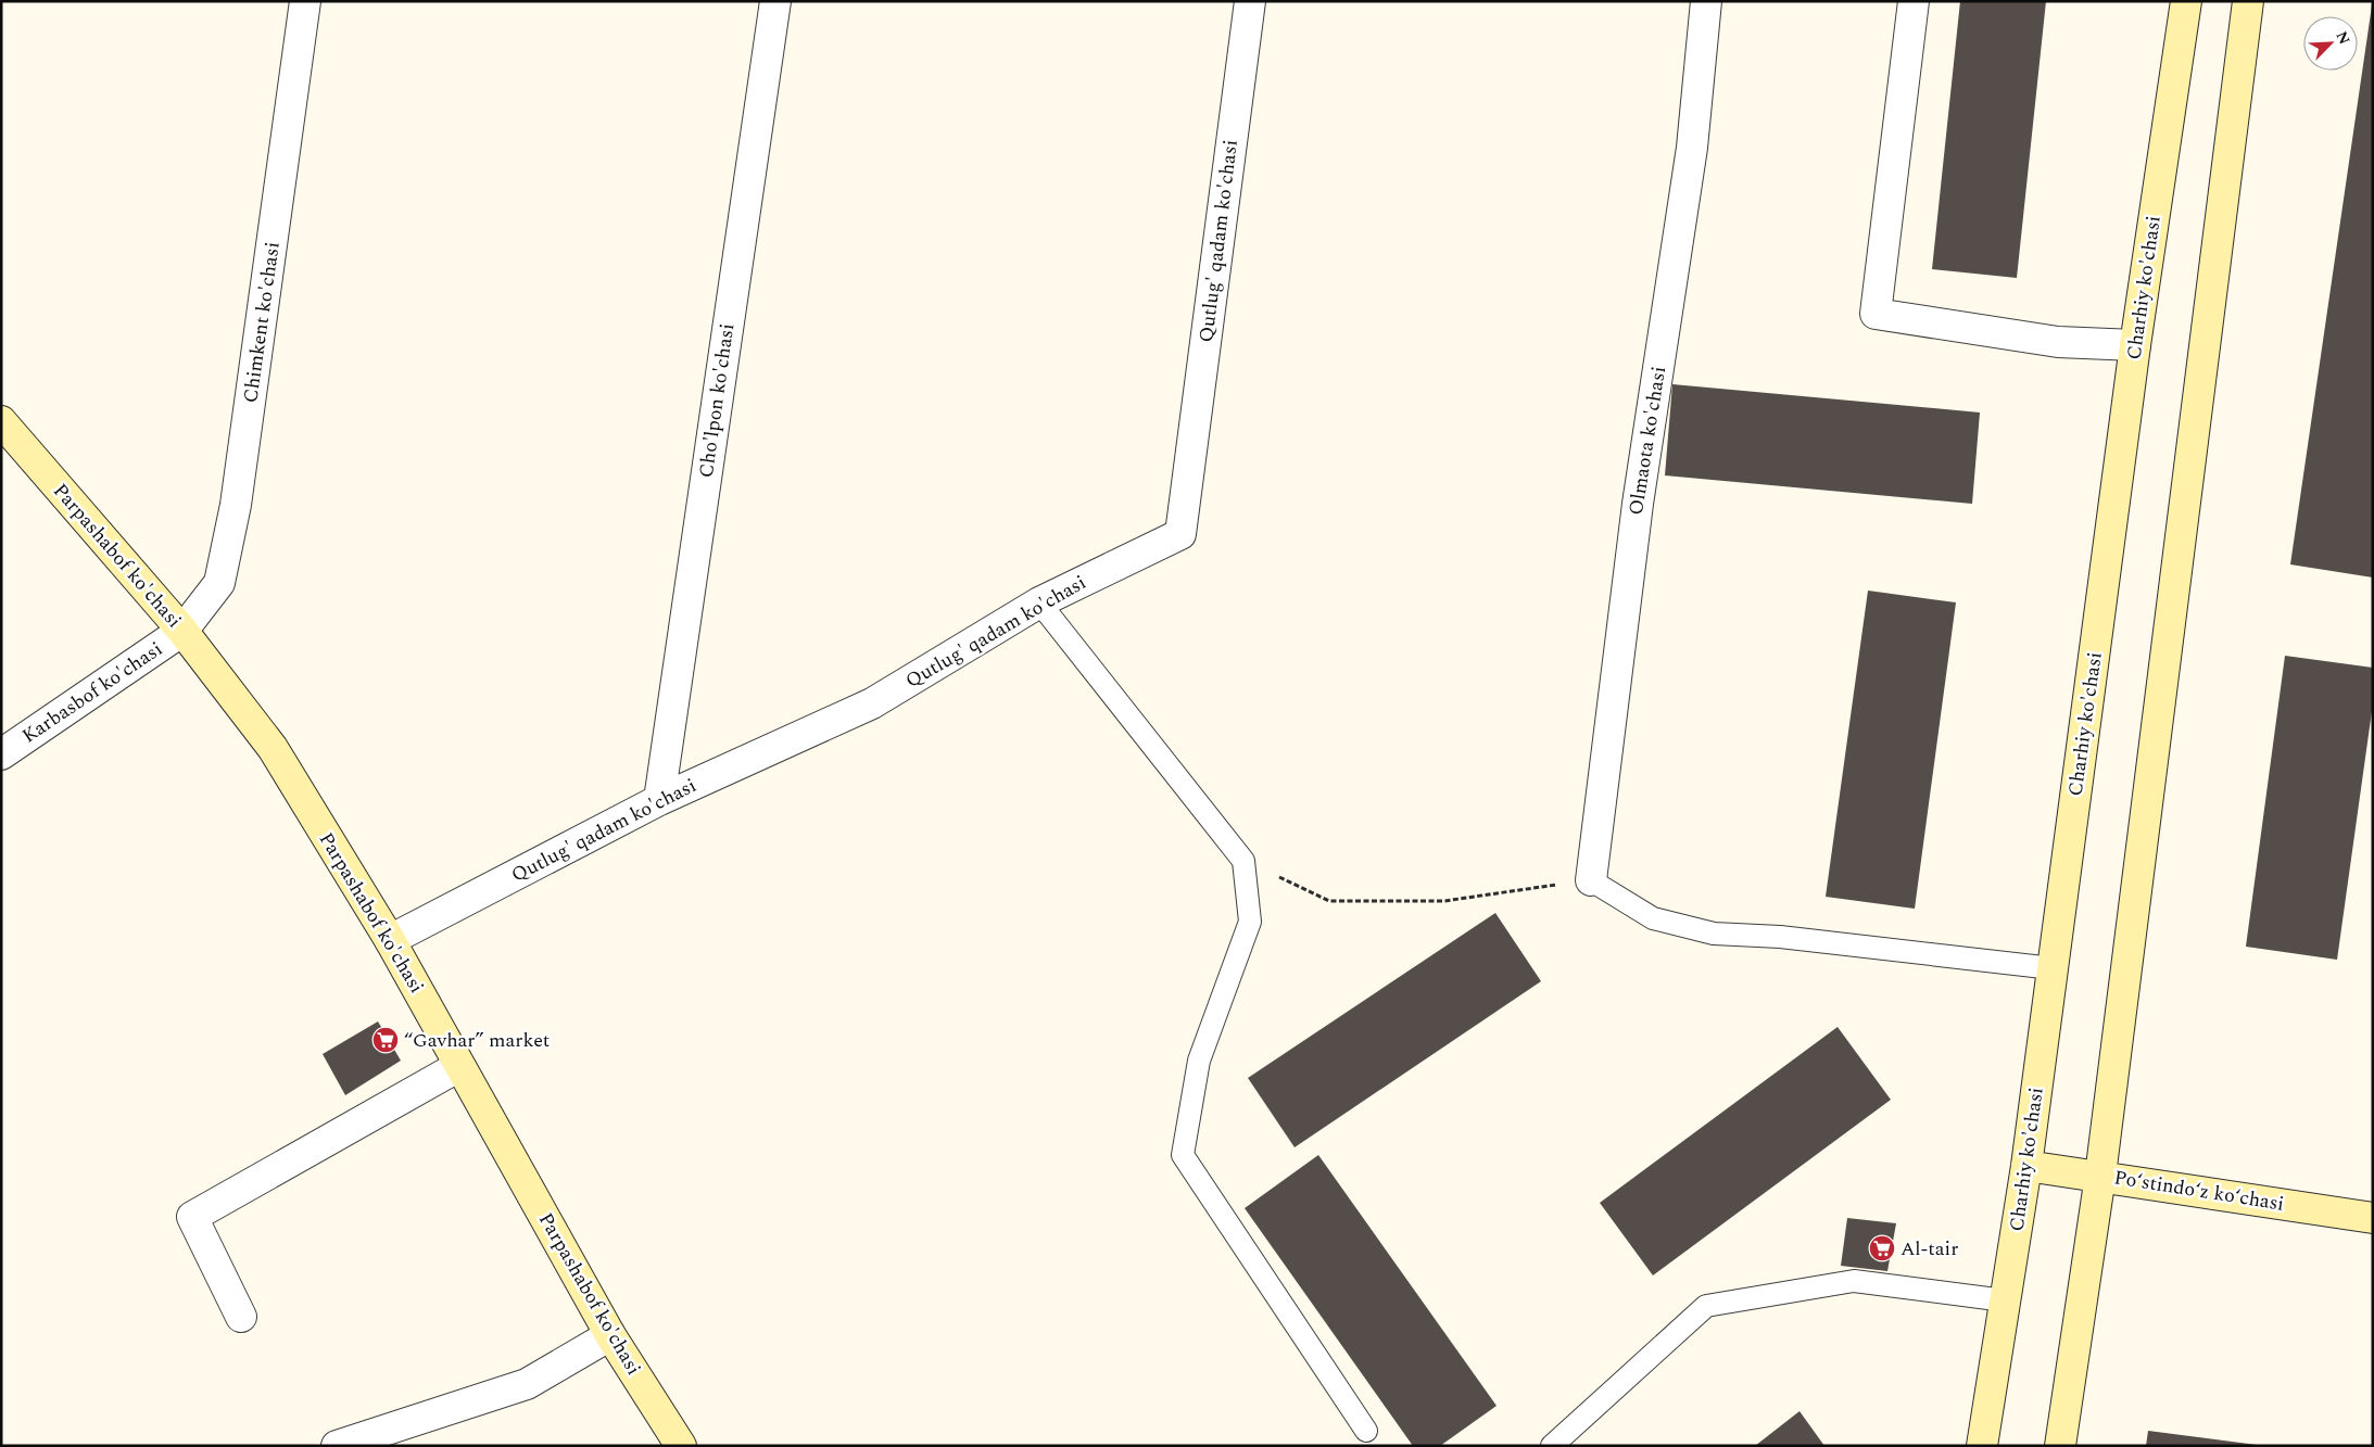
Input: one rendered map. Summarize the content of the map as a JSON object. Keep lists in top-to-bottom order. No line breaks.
{"streets":{"main road":["Charhiy ko'chasi","Parpashabof ko'chasi","Poʻstindoʻz koʻchasi"],"street":["Qutlug' qadam ko'chasi","Chimkent ko'chasi","Cho'lpon ko'chasi","Olmaota ko'chasi","Karbasbof ko'chasi"]},"crossings":[["Qutlug' qadam ko'chasi","Cho'lpon ko'chasi"],["Qutlug' qadam ko'chasi","Parpashabof ko'chasi"],["Charhiy ko'chasi","Poʻstindoʻz koʻchasi"],["Chimkent ko'chasi","Parpashabof ko'chasi"],["Chimkent ko'chasi","Karbasbof ko'chasi"],["Parpashabof ko'chasi","Karbasbof ko'chasi"]],"places":{"supermarket":["“Gavhar” market","Al-tair"]},"north":"top right"}
